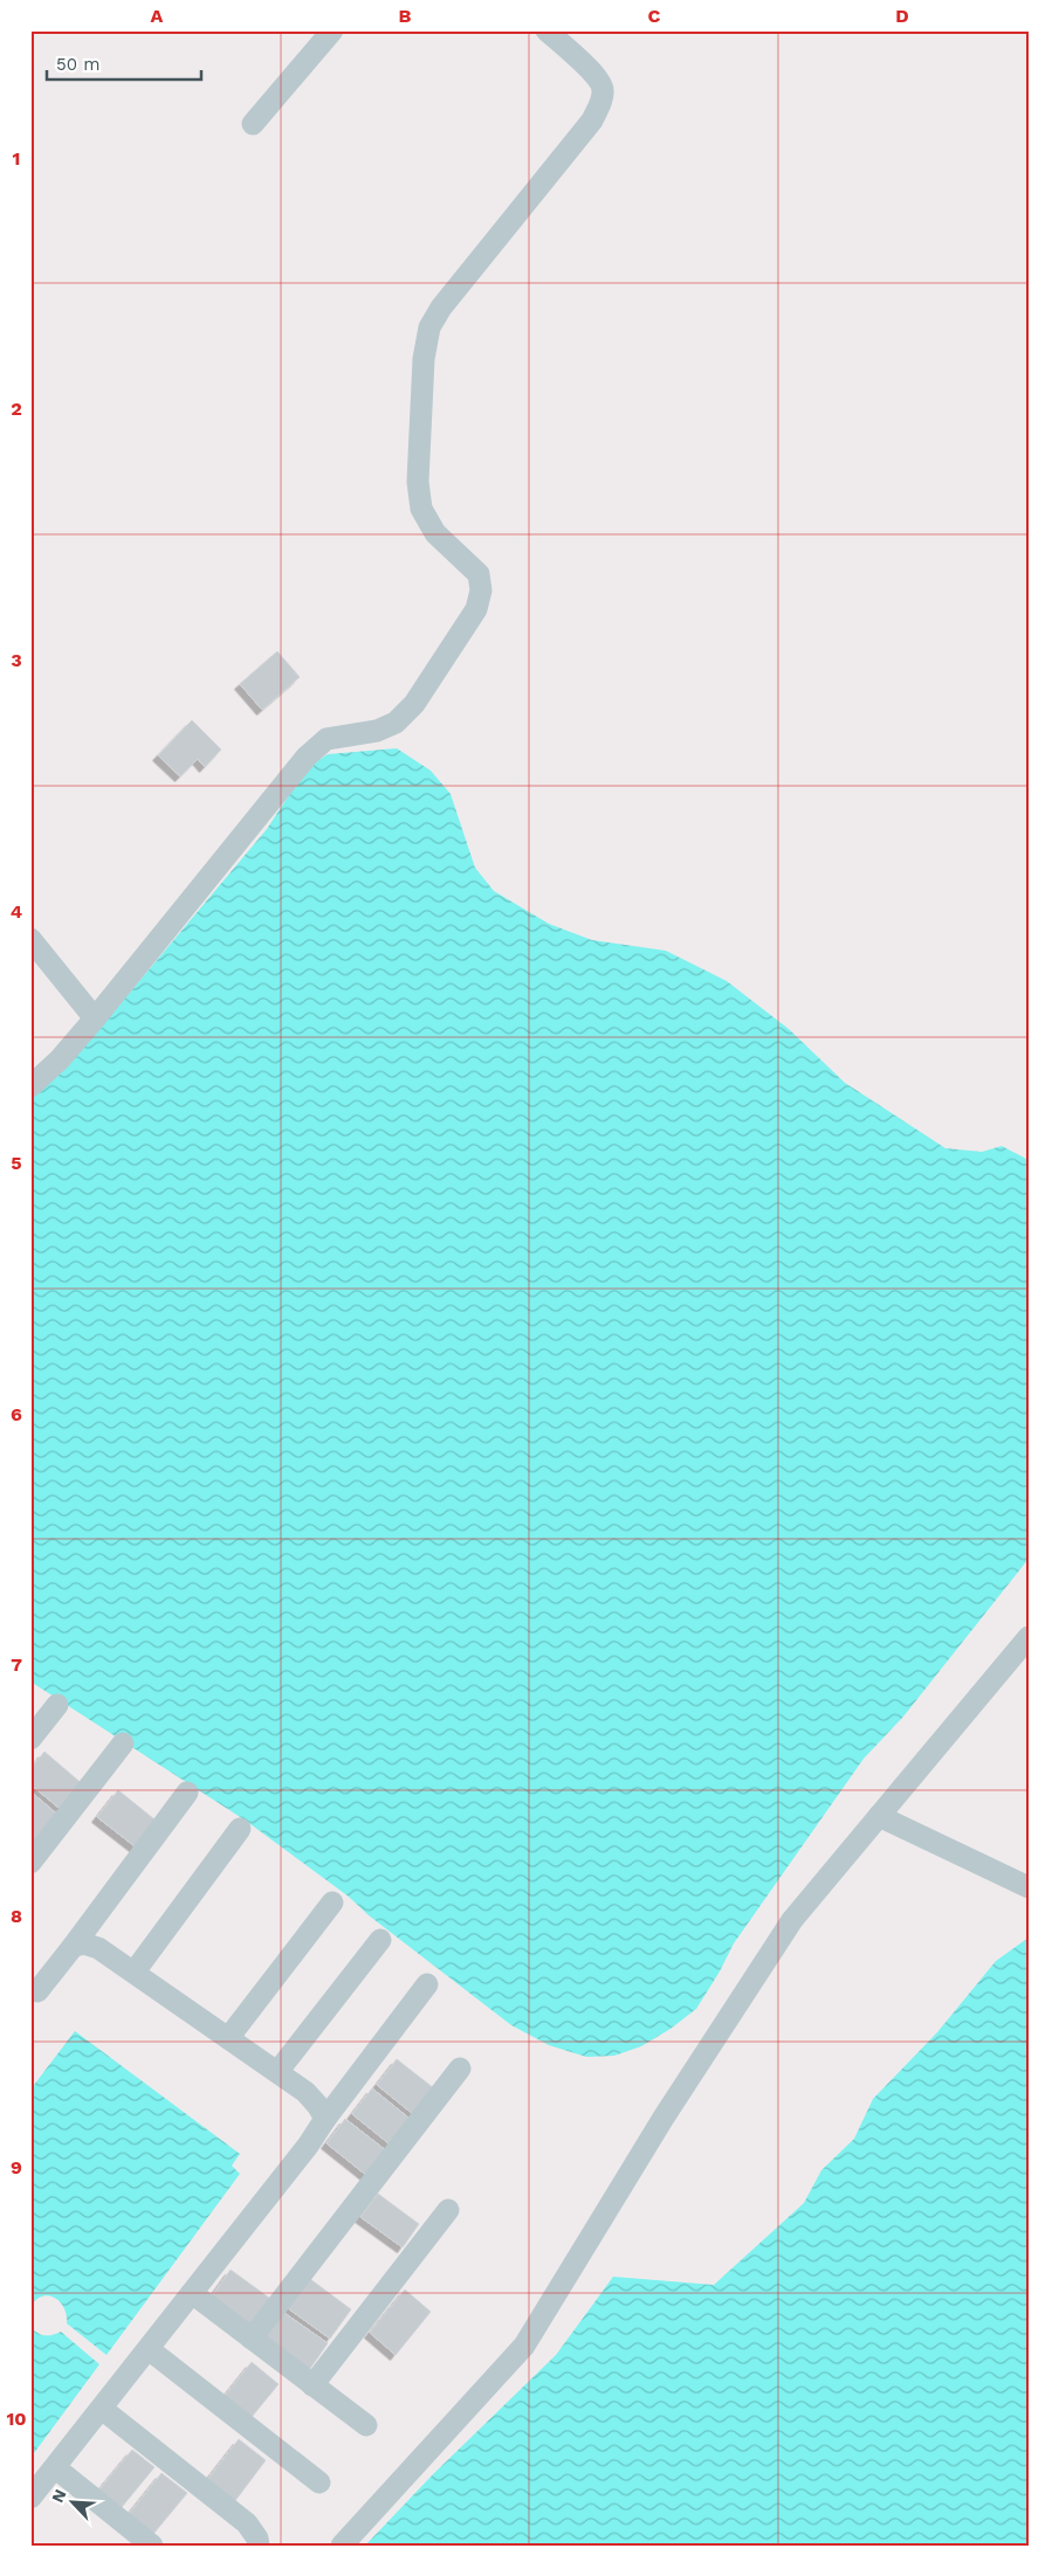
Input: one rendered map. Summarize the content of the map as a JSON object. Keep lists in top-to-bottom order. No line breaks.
{"scale_bar":"50 m","north":"top left","grid":{"columns":["A","B","C","D"],"rows":["1","2","3","4","5","6","7","8","9","10"]}}
